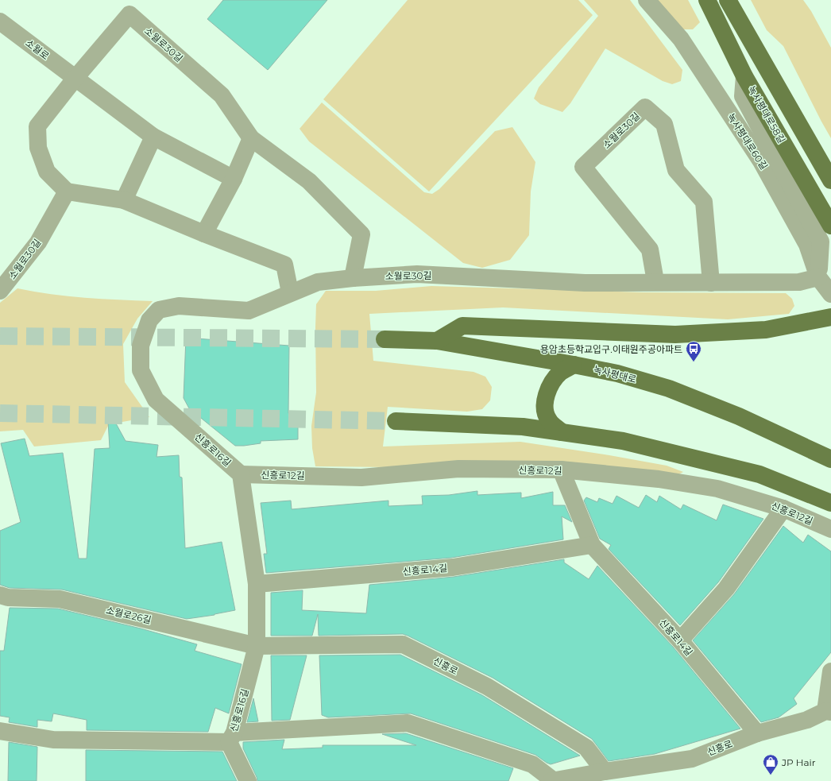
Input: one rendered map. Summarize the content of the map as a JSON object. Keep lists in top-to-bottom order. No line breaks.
{"streets":{"main road":["녹사평대로58길","녹사평대로"],"street":["소월로30길","소월로","녹사평대로60길","신흥로16길","신흥로12길","신흥로14길","소월로26길","신흥로"]},"crossings":[["소월로30길","소월로"],["소월로30길","녹사평대로60길"],["소월로30길","신흥로16길"],["신흥로16길","신흥로12길"],["신흥로16길","신흥로14길"],["신흥로16길","소월로26길"],["신흥로16길","신흥로"],["신흥로12길","신흥로14길"],["신흥로14길","신흥로"],["소월로26길","신흥로"]],"places":{"bus stop":["용암초등학교입구.이태원주공아파트"],"shop":["JP Hair"]}}
